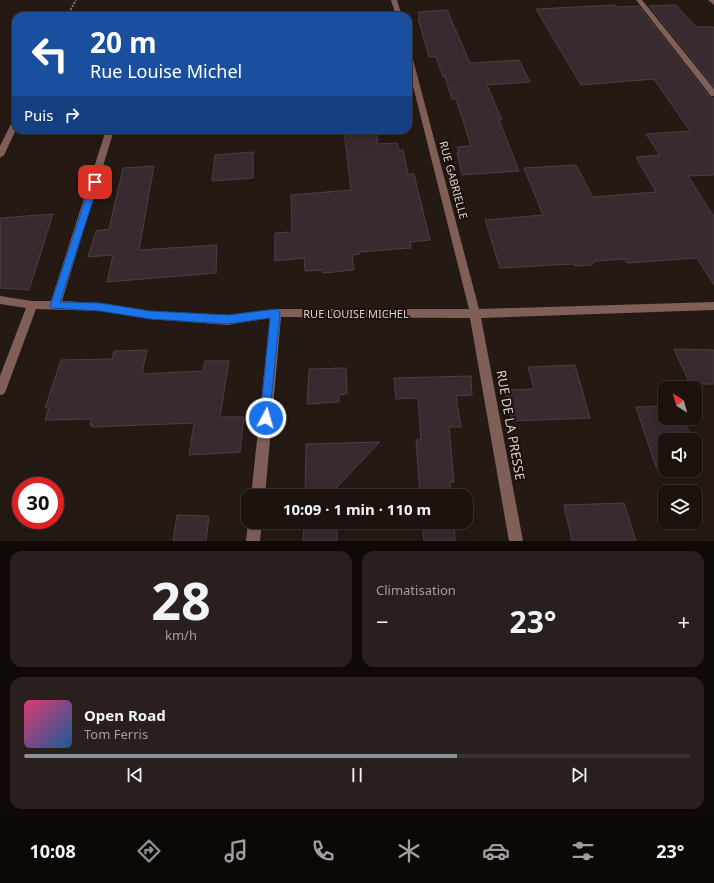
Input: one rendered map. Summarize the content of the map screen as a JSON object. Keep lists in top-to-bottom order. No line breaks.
{"streets":{"street":["RUE GABRIELLE","RUE LOUISE MICHEL","RUE DE LA PRESSE"]},"crossings":[["RUE GABRIELLE","RUE LOUISE MICHEL"],["RUE GABRIELLE","RUE DE LA PRESSE"],["RUE LOUISE MICHEL","RUE DE LA PRESSE"]],"north":"top left","page":{"turn":["20 m","Rue Louise Michel"],"then":"Puis","limit":"30","trip":"10:09 · 1 min · 110 m","tile":[["28","km/h"],"Climatisation"],"heat":["−","23°","+"],"song":["Open Road","Tom Ferris"],"tabs":["10:08","23°"]}}
